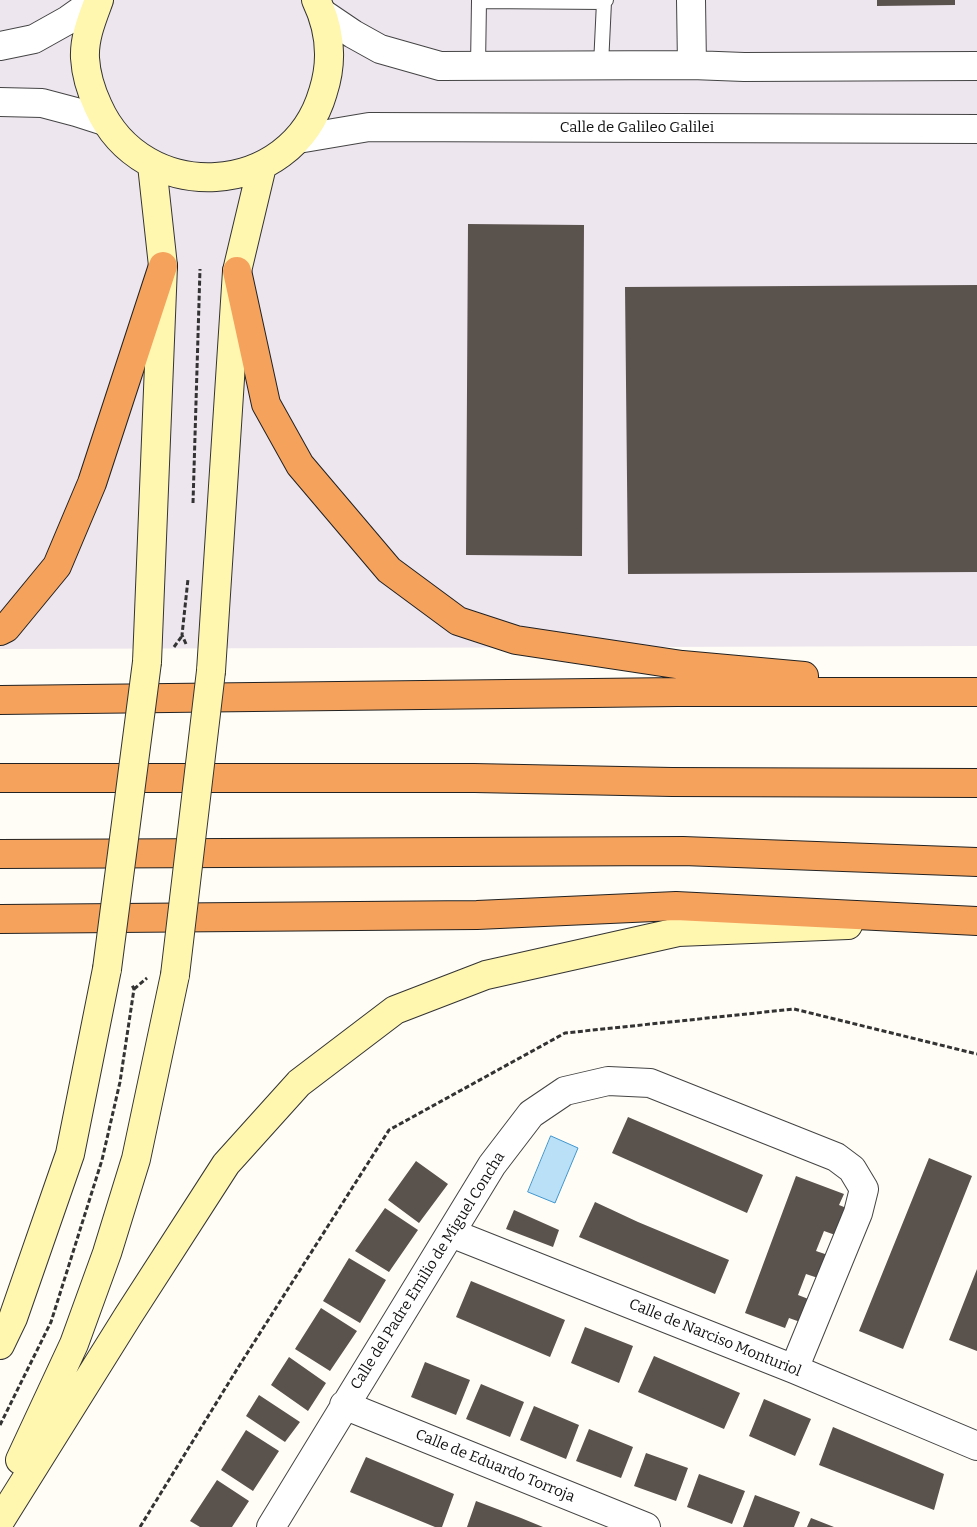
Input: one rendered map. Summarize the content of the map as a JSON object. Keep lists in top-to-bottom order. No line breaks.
{"streets":{"street":["Calle de Galileo Galilei","Calle del Padre Emilio de Miguel Concha","Calle de Narciso Monturiol","Calle de Eduardo Torroja"]},"crossings":[["Calle del Padre Emilio de Miguel Concha","Calle de Narciso Monturiol"],["Calle del Padre Emilio de Miguel Concha","Calle de Eduardo Torroja"]]}
